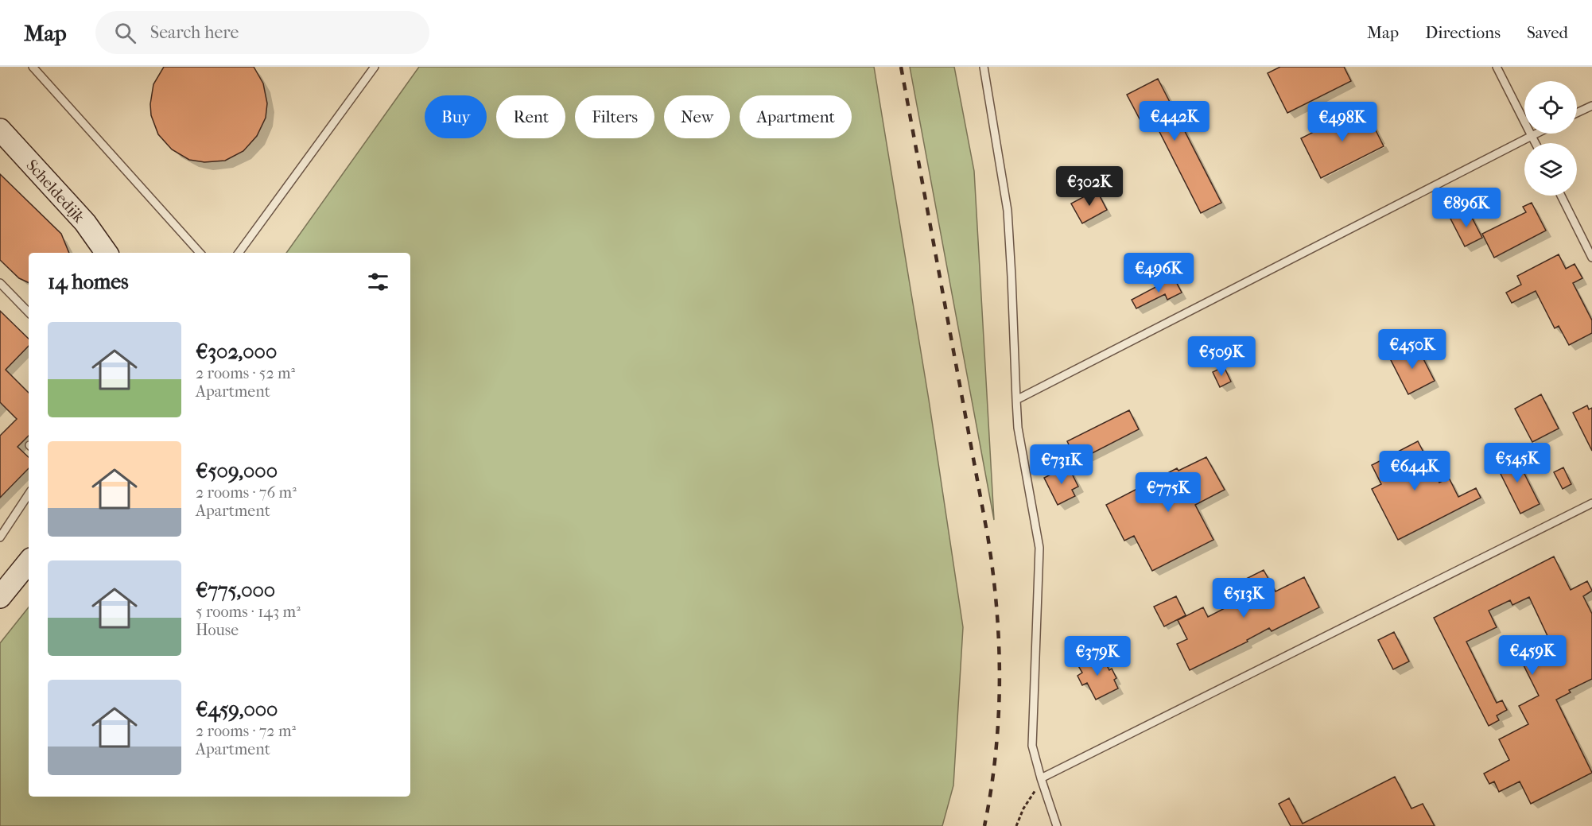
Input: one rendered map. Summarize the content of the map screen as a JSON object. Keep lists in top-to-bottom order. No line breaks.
{"streets":{"street":["Scheldedijk"]},"page":{"header":"Map","search":"Search here","nav":["Map","Directions","Saved"],"chip":["Buy","Rent","Filters","New","Apartment"],"price":["€442K","€498K","€302K","€896K","€496K","€450K","€509K","€545K","€731K","€644K","€775K","€513K","€459K","€379K"],"heading":"14 homes","list":[{"name":"€302,000","note":"2 rooms · 52 m² · Apartment"},{"name":"€509,000","note":"2 rooms · 76 m² · Apartment"},{"name":"€775,000","note":"5 rooms · 143 m² · House"},{"name":"€459,000","note":"2 rooms · 72 m² · Apartment"}]}}
